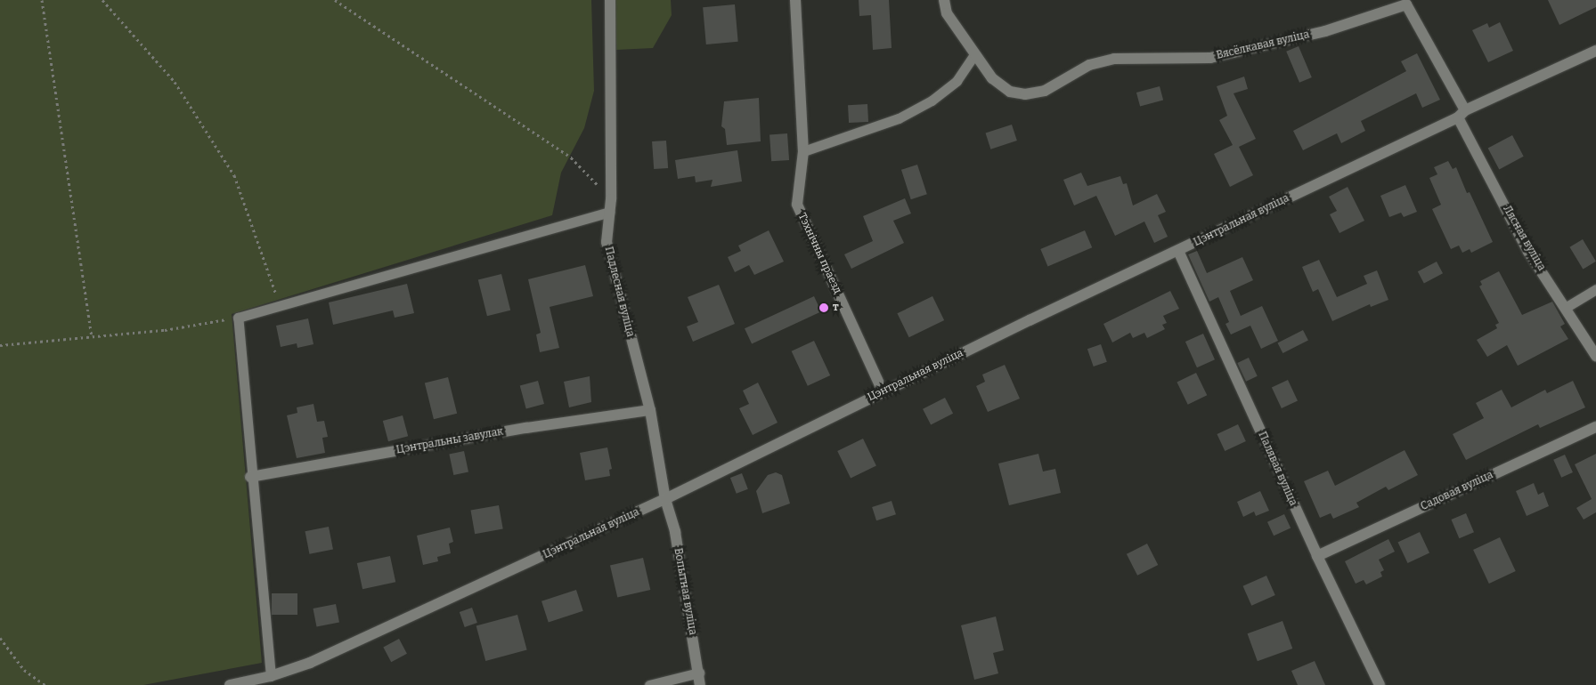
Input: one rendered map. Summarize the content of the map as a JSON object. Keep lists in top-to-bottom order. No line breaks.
{"streets":{"street":["Вясёлкавая вуліца","Цэнтральная вуліца","Лясная вуліца","Тэхнічны праезд","Падлесная вуліца","Цэнтральны завулак","Палявая вуліца","Садовая вуліца","Вопытная вуліца"]},"crossings":[["Вясёлкавая вуліца","Цэнтральная вуліца"],["Вясёлкавая вуліца","Лясная вуліца"],["Цэнтральная вуліца","Лясная вуліца"],["Цэнтральная вуліца","Тэхнічны праезд"],["Цэнтральная вуліца","Падлесная вуліца"],["Цэнтральная вуліца","Палявая вуліца"],["Цэнтральная вуліца","Вопытная вуліца"],["Падлесная вуліца","Цэнтральны завулак"],["Падлесная вуліца","Вопытная вуліца"],["Палявая вуліца","Садовая вуліца"]],"places":["т"]}
